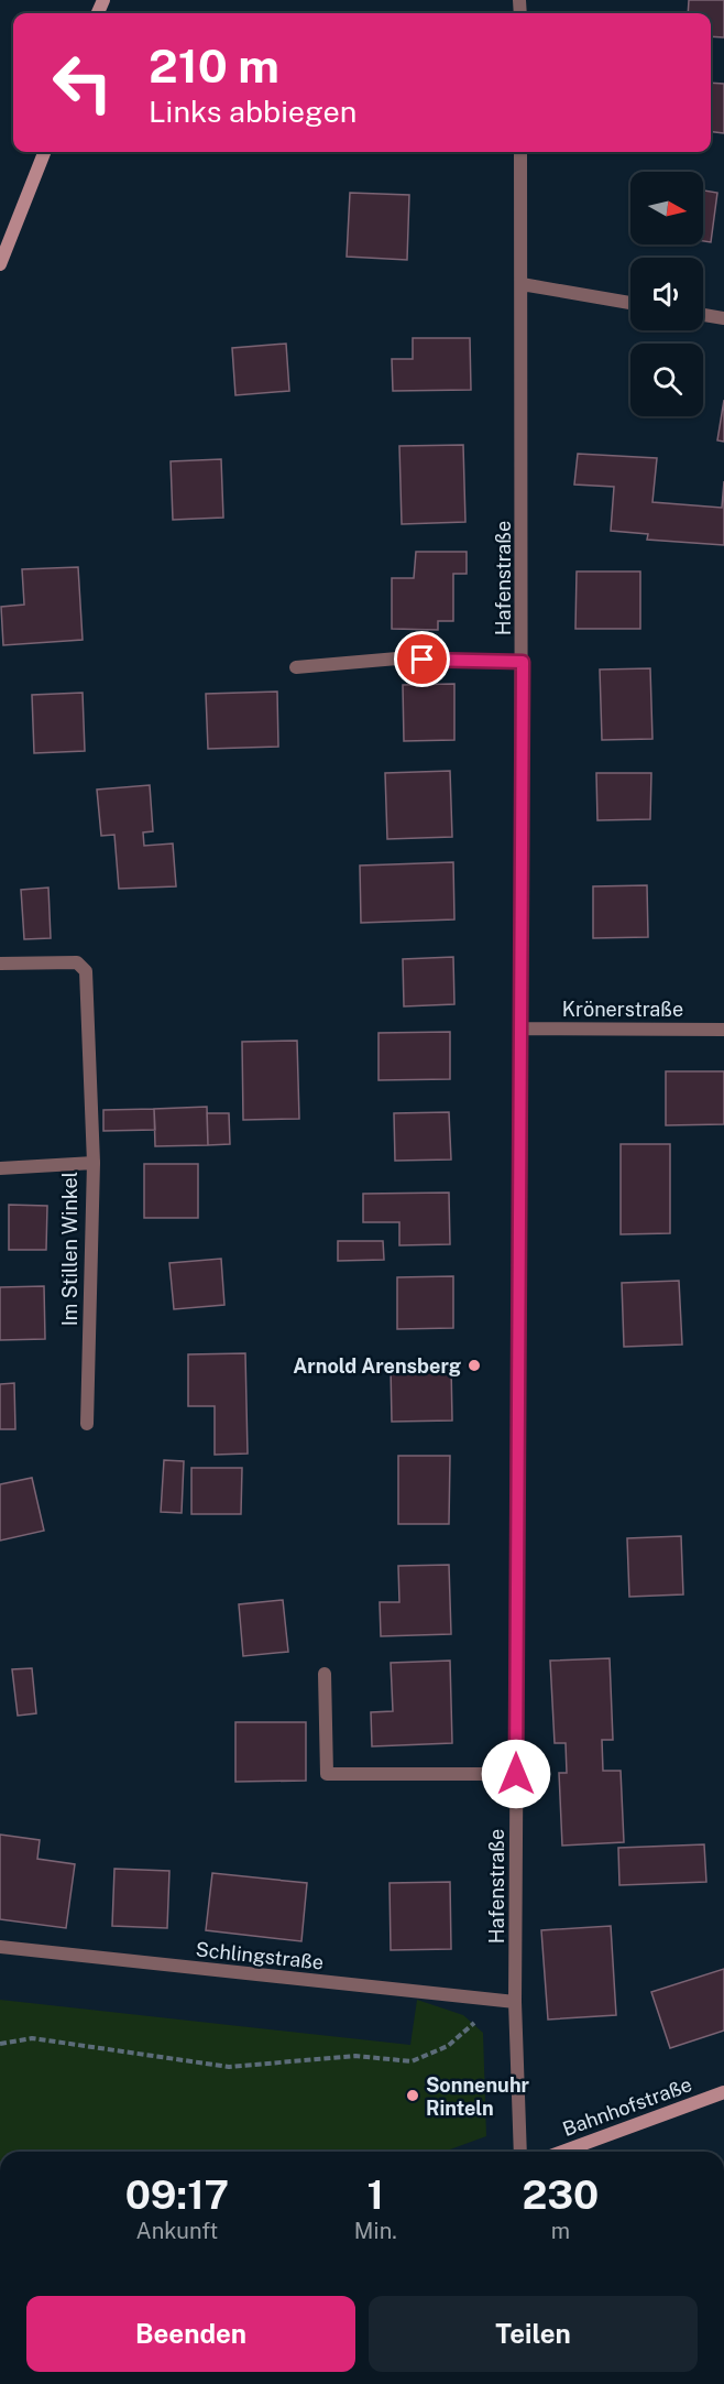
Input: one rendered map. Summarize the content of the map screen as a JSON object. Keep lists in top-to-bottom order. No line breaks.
{"streets":{"main road":["Bahnhofstraße"],"street":["Hafenstraße","Krönerstraße","Im Stillen Winkel","Schlingstraße"]},"crossings":[["Hafenstraße","Krönerstraße"],["Hafenstraße","Schlingstraße"]],"places":["Arnold Arensberg","Sonnenuhr Rinteln"],"north":"right","page":{"turn":["210 m","Links abbiegen"],"eta":["09:17","Ankunft","1","Min.","230","m"],"buttons":["Beenden","Teilen"]}}
